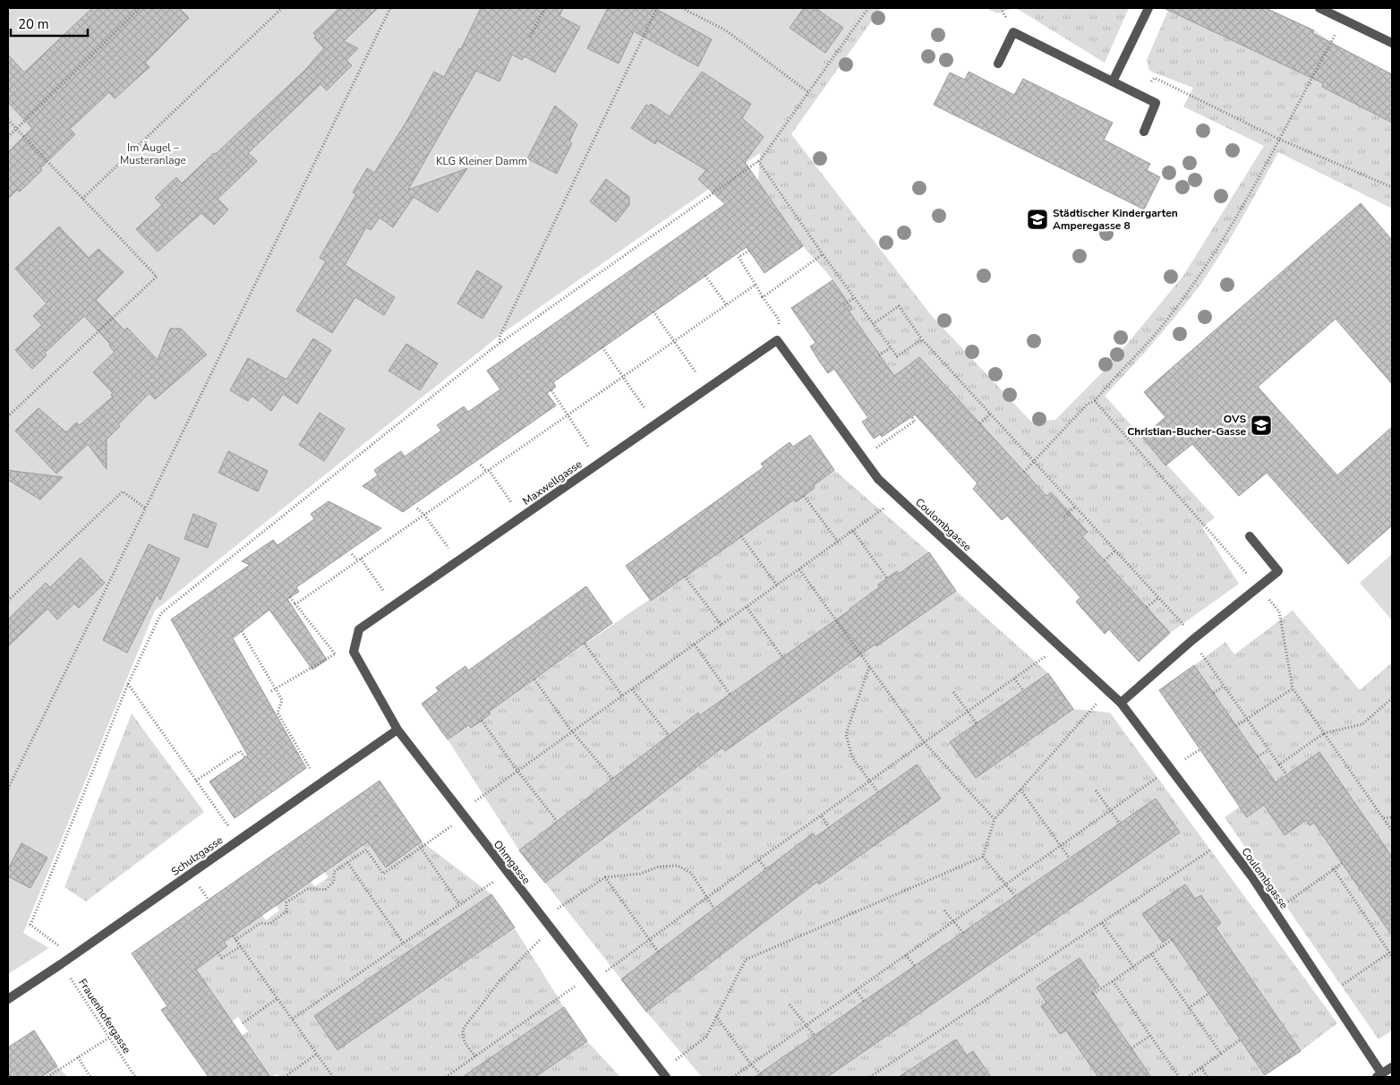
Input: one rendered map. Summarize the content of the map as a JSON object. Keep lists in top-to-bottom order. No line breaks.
{"streets":{"street":["Maxwellgasse","Coulombgasse","Schulzgasse","Ohmgasse"],"path":["Frauenhofergasse"]},"crossings":[["Maxwellgasse","Coulombgasse"],["Maxwellgasse","Ohmgasse"],["Schulzgasse","Ohmgasse"],["Schulzgasse","Frauenhofergasse"]],"parks":["Im Äugel – Musteranlage","KLG Kleiner Damm"],"places":{"school or university":["Städtischer Kindergarten Amperegasse 8","OVS Christian-Bucher-Gasse"]},"scale_bar":"20 m"}
